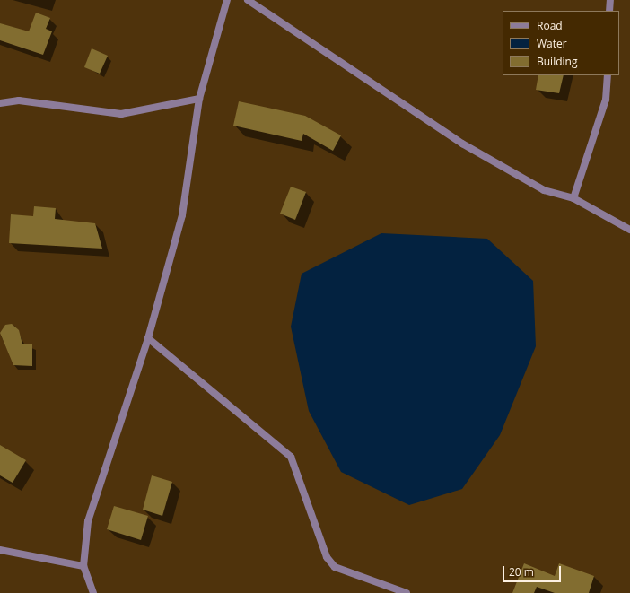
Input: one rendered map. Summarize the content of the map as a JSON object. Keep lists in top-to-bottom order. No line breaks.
{"legend":["Road","Water","Building"],"scale_bar":"20 m"}
